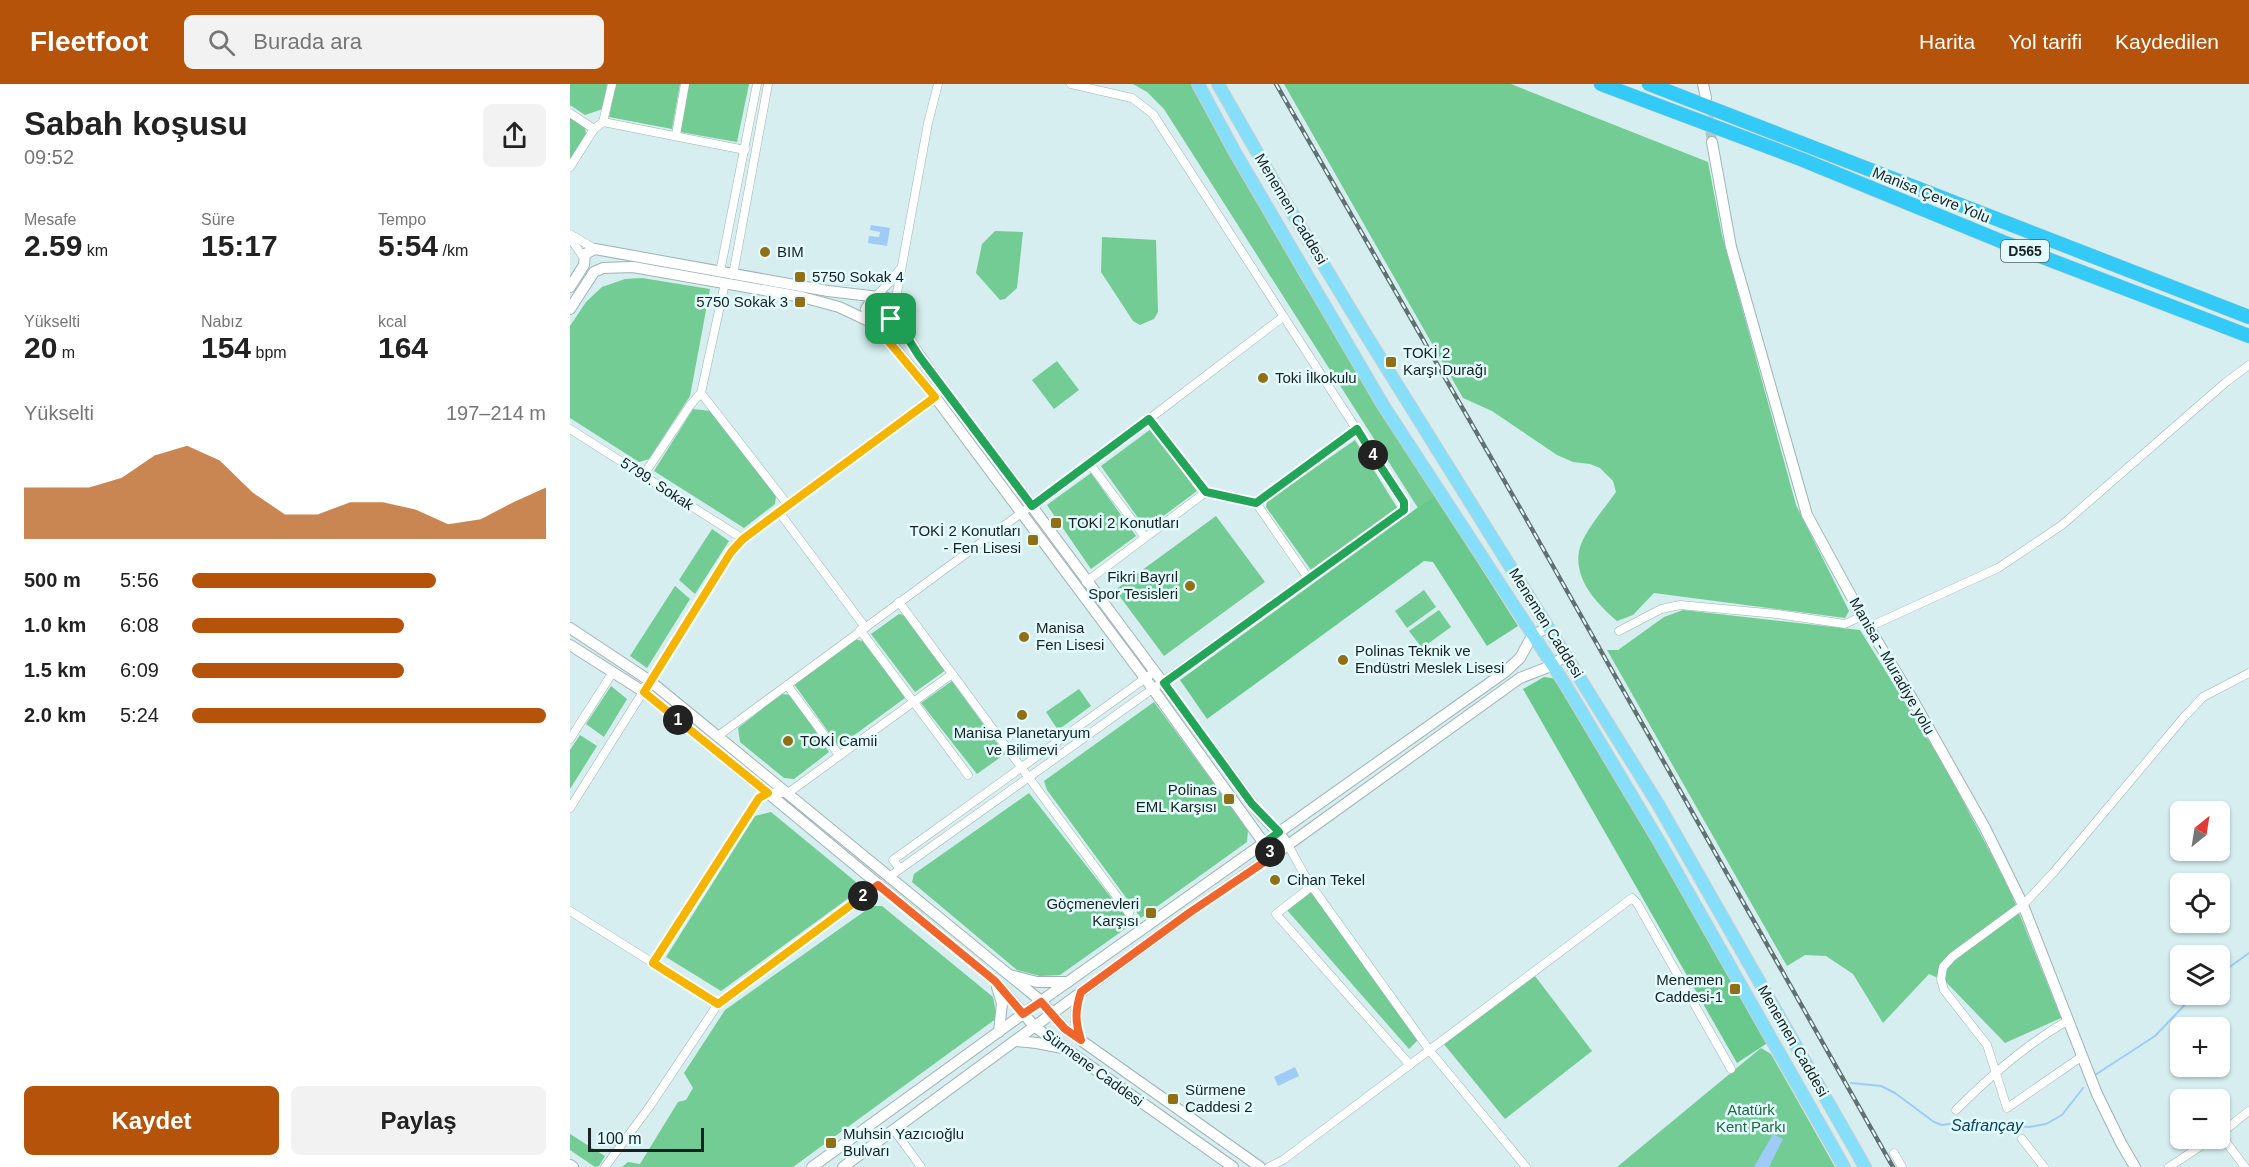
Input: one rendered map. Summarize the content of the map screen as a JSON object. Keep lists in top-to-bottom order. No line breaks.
{"streets":{"highway":["Manisa Çevre Yolu","D565"],"main road":["Menemen Caddesi","Manisa - Muradiye yolu","Sürmene Caddesi"],"street":["5799. Sokak"]},"water":["Safrançay"],"parks":["Atatürk Kent Parkı"],"places":{"other":["BIM","Toki İlkokulu","Fikri Bayrıl Spor Tesisleri","Manisa Fen Lisesi","Polinas Teknik ve Endüstri Meslek Lisesi","Manisa Planetaryum ve Bilimevi","TOKİ Camii","Cihan Tekel"],"transit":["5750 Sokak 4","5750 Sokak 3","TOKİ 2 Karşı Durağı","TOKİ 2 Konutları","TOKİ 2 Konutları - Fen Lisesi","Polinas EML Karşısı","Göçmenevleri Karşısı","Menemen Caddesi-1","Sürmene Caddesi 2","Muhsin Yazıcıoğlu Bulvarı"]},"scale_bar":"100 m","north":"top right","page":{"header":"Fleetfoot","search":"Burada ara","nav":["Harita","Yol tarifi","Kaydedilen"],"heading":["Sabah koşusu","09:52"],"stats":[["Mesafe","2.59 km"],["Süre","15:17"],["Tempo","5:54 /km"],["Yükselti","20 m"],["Nabız","154 bpm"],["kcal","164"]],"chart":["Yükselti","197–214 m"],"pins":["4","1","3","2"],"list":[{"name":"500 m","note":"5:56"},{"name":"1.0 km","note":"6:08"},{"name":"1.5 km","note":"6:09"},{"name":"2.0 km","note":"5:24"}],"map_buttons":["+","−"],"buttons":["Kaydet","Paylaş"],"scale":"100 m"}}
